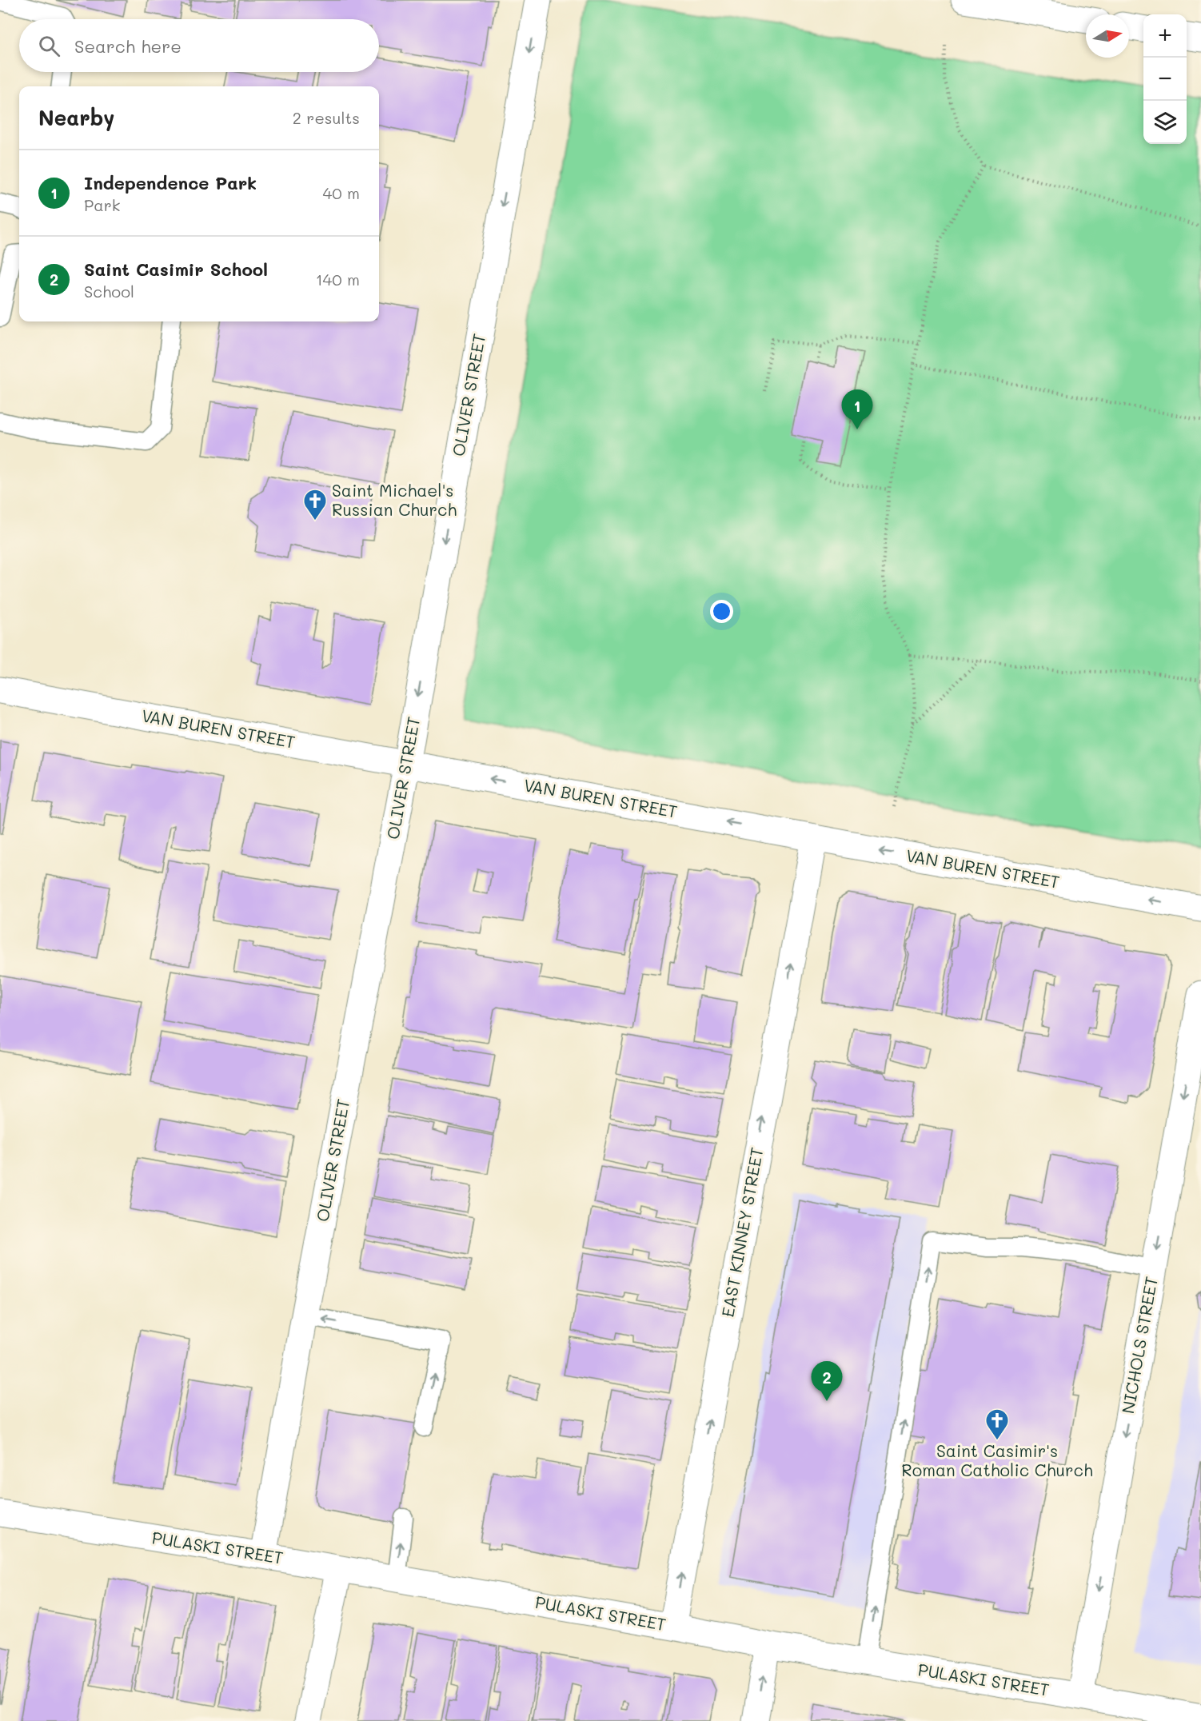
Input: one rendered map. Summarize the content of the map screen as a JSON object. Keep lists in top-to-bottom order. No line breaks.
{"streets":{"street":["OLIVER STREET","VAN BUREN STREET","EAST KINNEY STREET","NICHOLS STREET","PULASKI STREET"]},"crossings":[["OLIVER STREET","VAN BUREN STREET"],["OLIVER STREET","PULASKI STREET"],["VAN BUREN STREET","EAST KINNEY STREET"],["EAST KINNEY STREET","PULASKI STREET"],["NICHOLS STREET","PULASKI STREET"]],"one_way":["OLIVER STREET","VAN BUREN STREET","EAST KINNEY STREET","NICHOLS STREET"],"places":{"church":["Saint Michael's Russian Church","Saint Casimir's Roman Catholic Church"]},"north":"right","page":{"map_buttons":["+","−"],"search":"Search here","heading":["Nearby","2 results"],"list":[{"mark":"1","name":"Independence Park","note":"Park","value":"40 m"},{"mark":"2","name":"Saint Casimir School","note":"School","value":"140 m"}],"pins":["1","2"]}}
